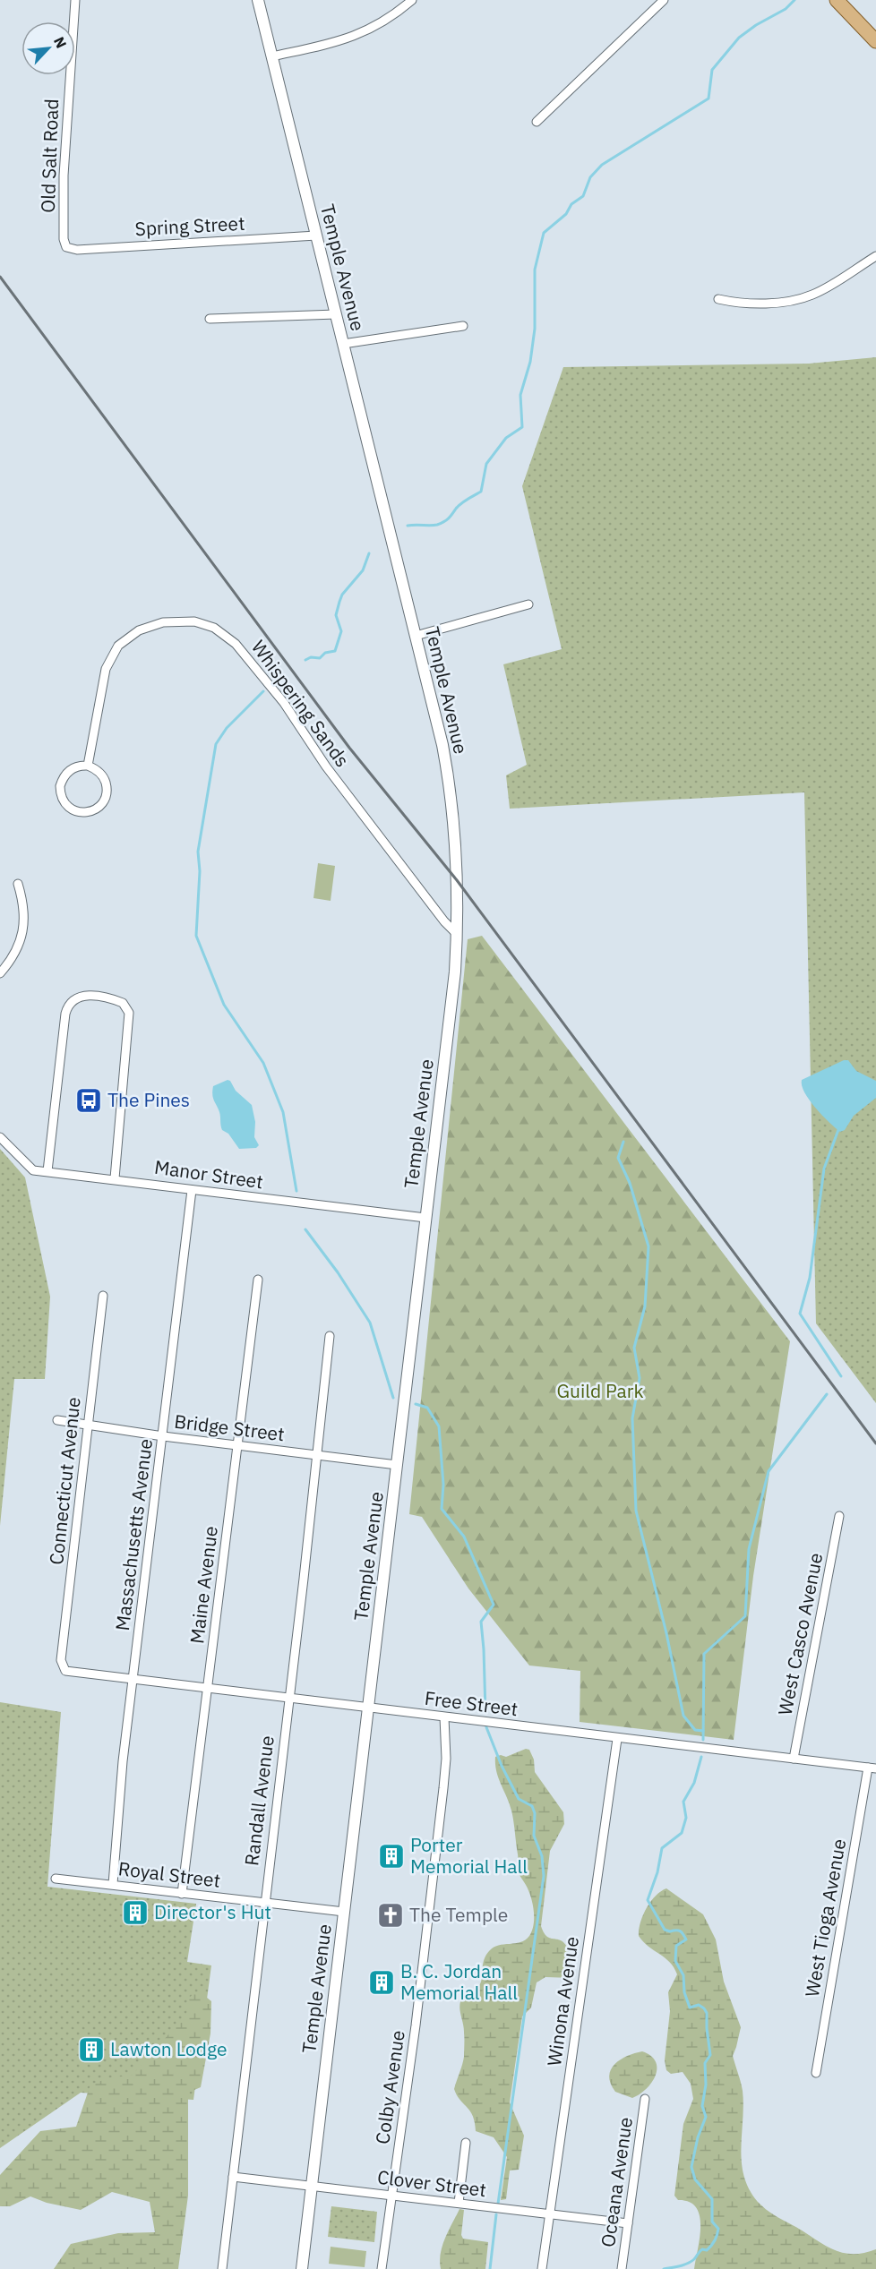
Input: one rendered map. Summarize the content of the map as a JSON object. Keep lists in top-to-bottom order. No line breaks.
{"streets":{"street":["Old Salt Road","Spring Street","Temple Avenue","Whispering Sands","Manor Street","Bridge Street","Connecticut Avenue","Massachusetts Avenue","Maine Avenue","West Casco Avenue","Free Street","Randall Avenue","Royal Street","West Tioga Avenue","Winona Avenue","Colby Avenue","Oceana Avenue","Clover Street"]},"crossings":[["Old Salt Road","Spring Street"],["Spring Street","Temple Avenue"],["Temple Avenue","Whispering Sands"],["Temple Avenue","Manor Street"],["Temple Avenue","Bridge Street"],["Temple Avenue","Free Street"],["Temple Avenue","Royal Street"],["Temple Avenue","Clover Street"],["Manor Street","Massachusetts Avenue"],["Bridge Street","Connecticut Avenue"],["Bridge Street","Massachusetts Avenue"],["Bridge Street","Maine Avenue"],["Bridge Street","Randall Avenue"],["Connecticut Avenue","Free Street"],["Massachusetts Avenue","Free Street"],["Massachusetts Avenue","Royal Street"],["Maine Avenue","Free Street"],["Maine Avenue","Royal Street"],["West Casco Avenue","Free Street"],["Free Street","Randall Avenue"],["Free Street","West Tioga Avenue"],["Free Street","Winona Avenue"],["Free Street","Colby Avenue"],["Randall Avenue","Royal Street"],["Randall Avenue","Clover Street"],["Winona Avenue","Clover Street"],["Colby Avenue","Clover Street"],["Oceana Avenue","Clover Street"]],"parks":["Guild Park"],"places":{"bus stop":["The Pines"],"building":["Porter Memorial Hall","Director's Hut","B. C. Jordan Memorial Hall","Lawton Lodge"],"church":["The Temple"]},"north":"top right"}
